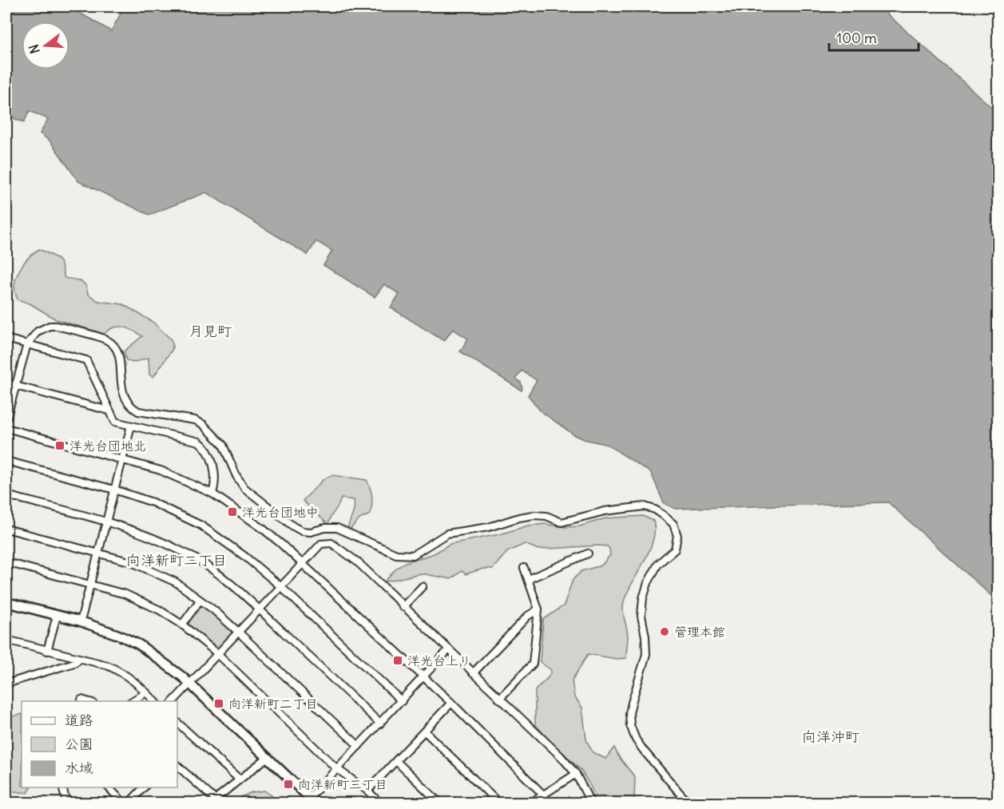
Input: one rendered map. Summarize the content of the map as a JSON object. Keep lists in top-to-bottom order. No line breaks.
{"districts":["月見町","向洋新町二丁目","向洋沖町"],"places":{"transit":["洋光台団地北","洋光台団地中","洋光台上り","向洋新町二丁目","向洋新町三丁目"],"other":["管理本館"]},"legend":["道路","公園","水域"],"scale_bar":"100 m","north":"left"}
